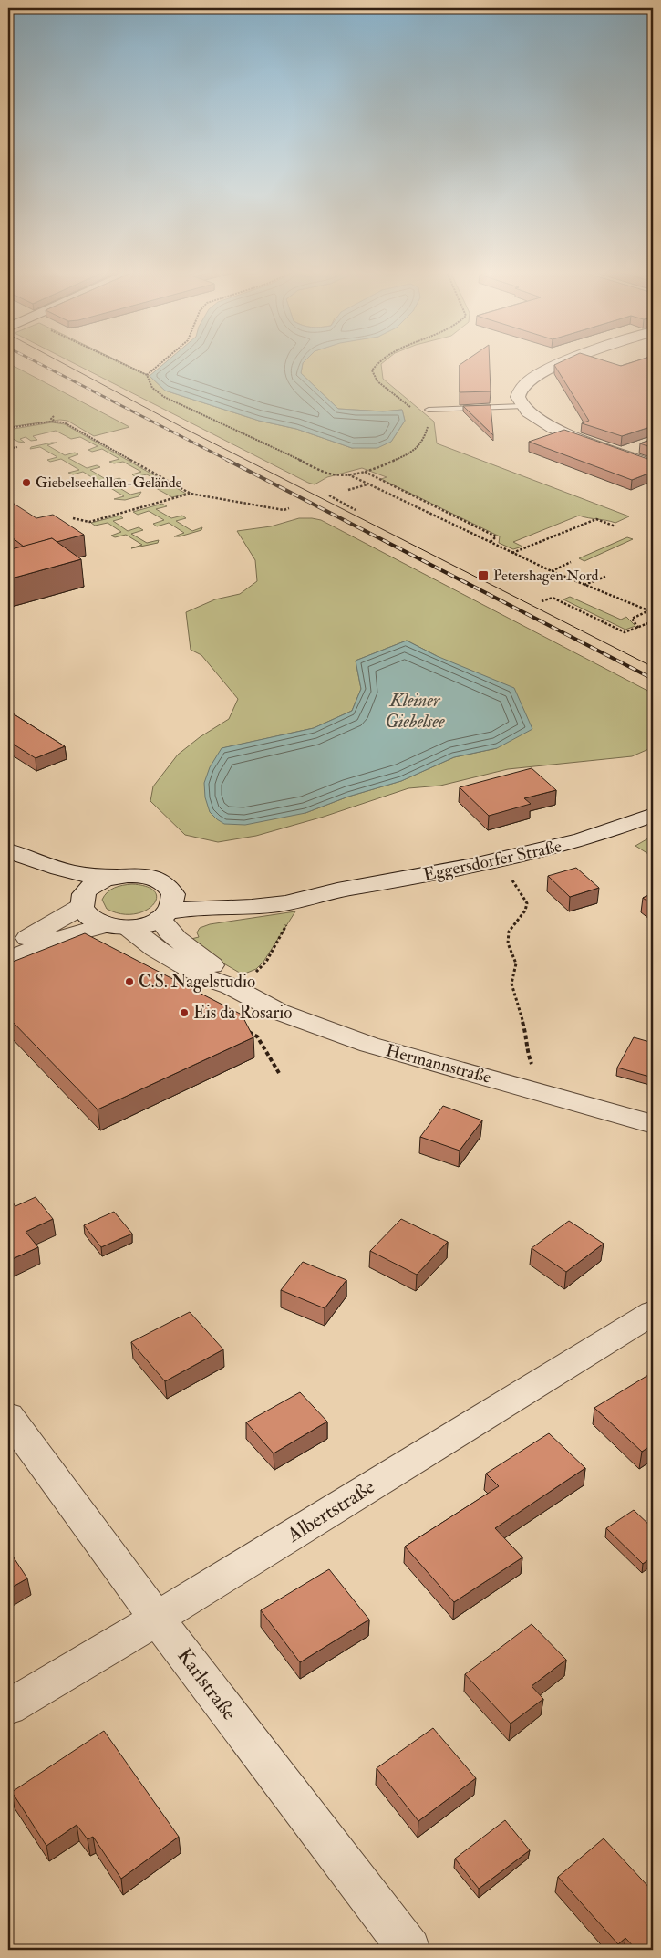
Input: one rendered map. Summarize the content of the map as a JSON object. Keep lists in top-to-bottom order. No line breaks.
{"streets":{"street":["Eggersdorfer Straße","Hermannstraße","Albertstraße","Karlstraße"]},"crossings":[["Eggersdorfer Straße","Hermannstraße"],["Albertstraße","Karlstraße"]],"water":["Kleiner Giebelsee"],"places":{"other":["Giebelseehallen-Gelände","C.S. Nagelstudio","Eis da Rosario"],"transit":["Petershagen Nord"]}}
